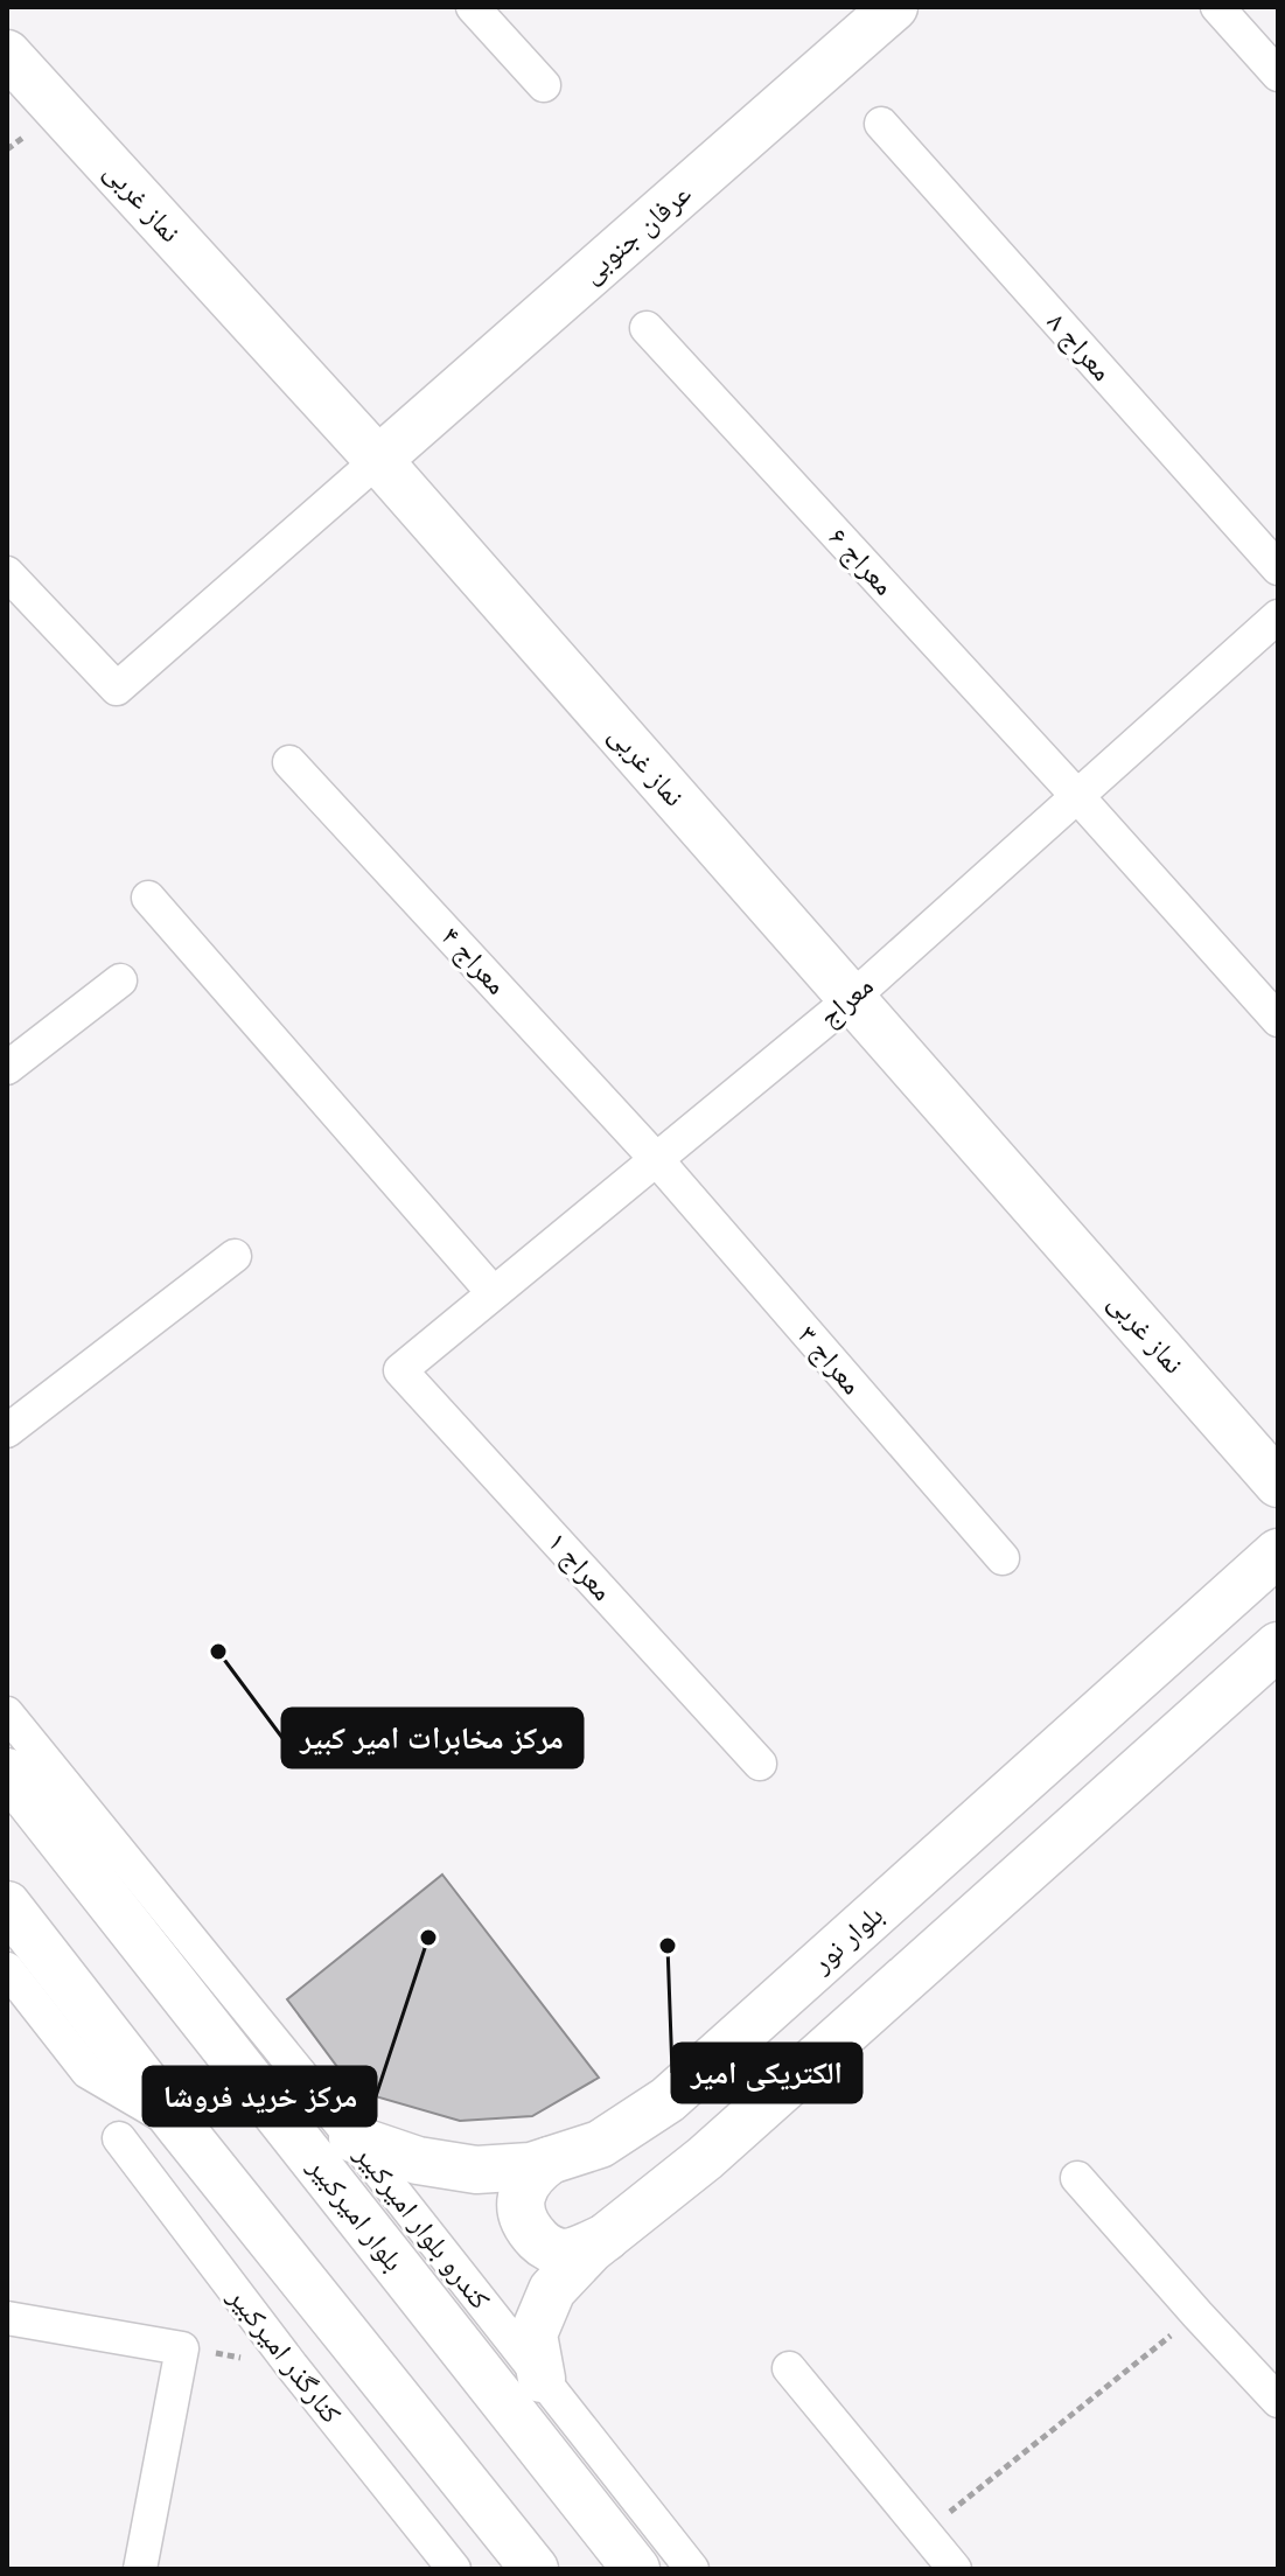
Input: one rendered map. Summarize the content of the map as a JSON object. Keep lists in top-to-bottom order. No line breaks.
{"streets":{"street":["نماز غربی","عرفان جنوبی","معراج ۸","معراج ۶","معراج ۴","معراج","معراج ۳","معراج ۱","بلوار نور","بلوار امیرکبیر","کندرو بلوار امیرکبیر","کنارگذر امیرکبیر"]},"crossings":[["نماز غربی","عرفان جنوبی"],["نماز غربی","معراج"],["معراج ۶","معراج"],["معراج ۴","معراج"],["معراج ۴","معراج ۳"],["معراج","معراج ۳"],["معراج","معراج ۱"],["بلوار نور","کندرو بلوار امیرکبیر"]],"places":["مرکز مخابرات امیر کبیر","مرکز خرید فروشا","الکتریکی امیر"]}
